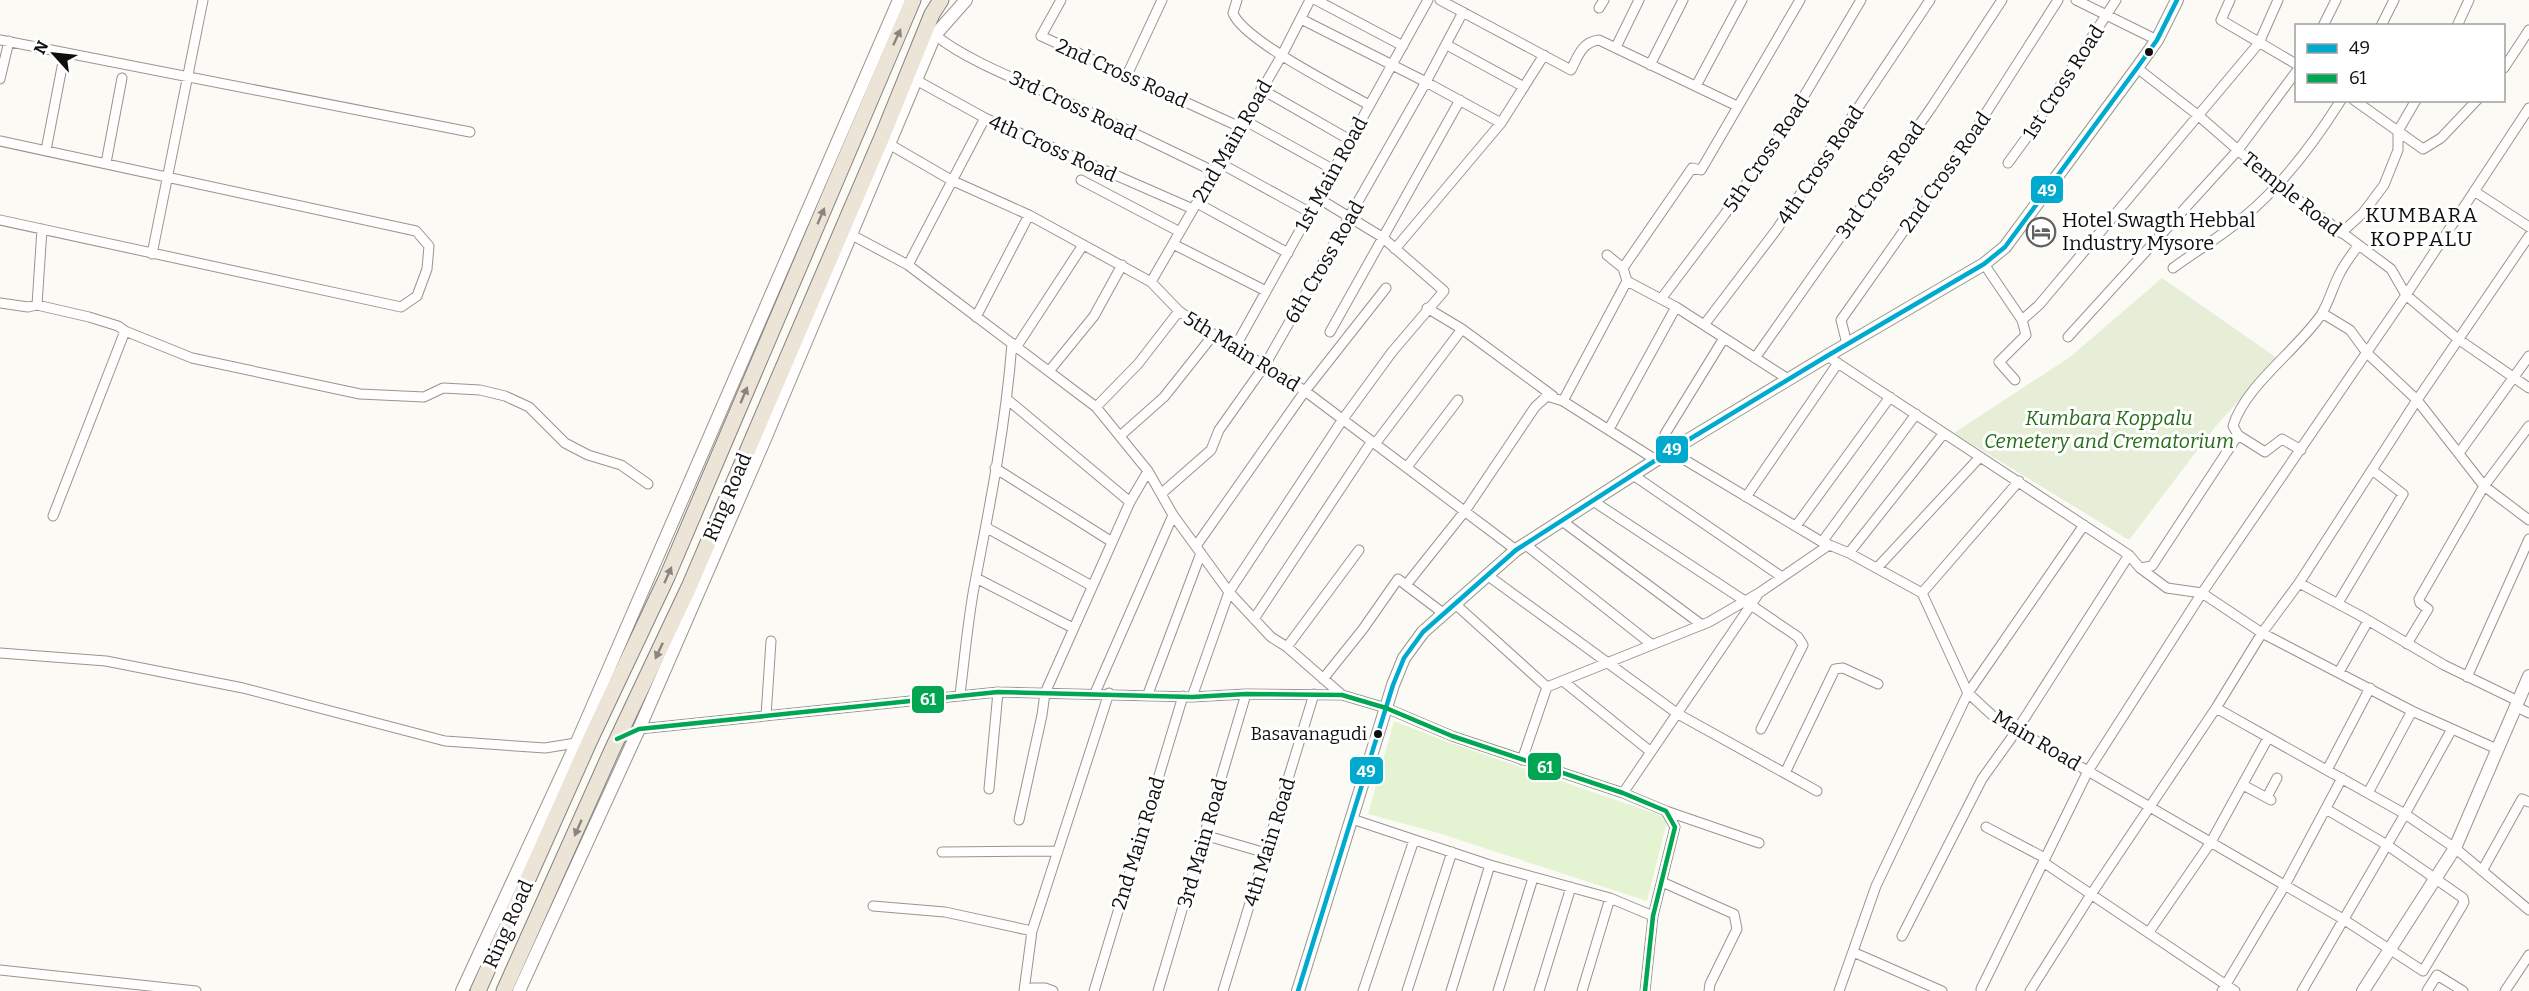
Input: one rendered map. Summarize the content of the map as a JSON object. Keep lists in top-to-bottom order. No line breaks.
{"streets":{"highway":["Ring Road"],"street":["2nd Cross Road","1st Cross Road","3rd Cross Road","2nd Main Road","4th Cross Road","5th Cross Road","1st Main Road","Temple Road","6th Cross Road","5th Main Road","Main Road","4th Main Road","3rd Main Road"]},"crossings":[["2nd Cross Road","2nd Main Road"],["2nd Cross Road","1st Main Road"],["3rd Cross Road","2nd Main Road"],["2nd Main Road","4th Cross Road"],["2nd Main Road","5th Main Road"],["4th Cross Road","1st Main Road"],["1st Main Road","5th Main Road"],["6th Cross Road","5th Main Road"]],"districts":["KUMBARA KOPPALU"],"parks":["Kumbara Koppalu Cemetery and Crematorium"],"places":{"hotel":["Hotel Swagth Hebbal Industry Mysore"],"other":["Basavanagudi"]},"lines":["transit line 49","transit line 61"],"legend":["49","61"],"north":"top left"}
